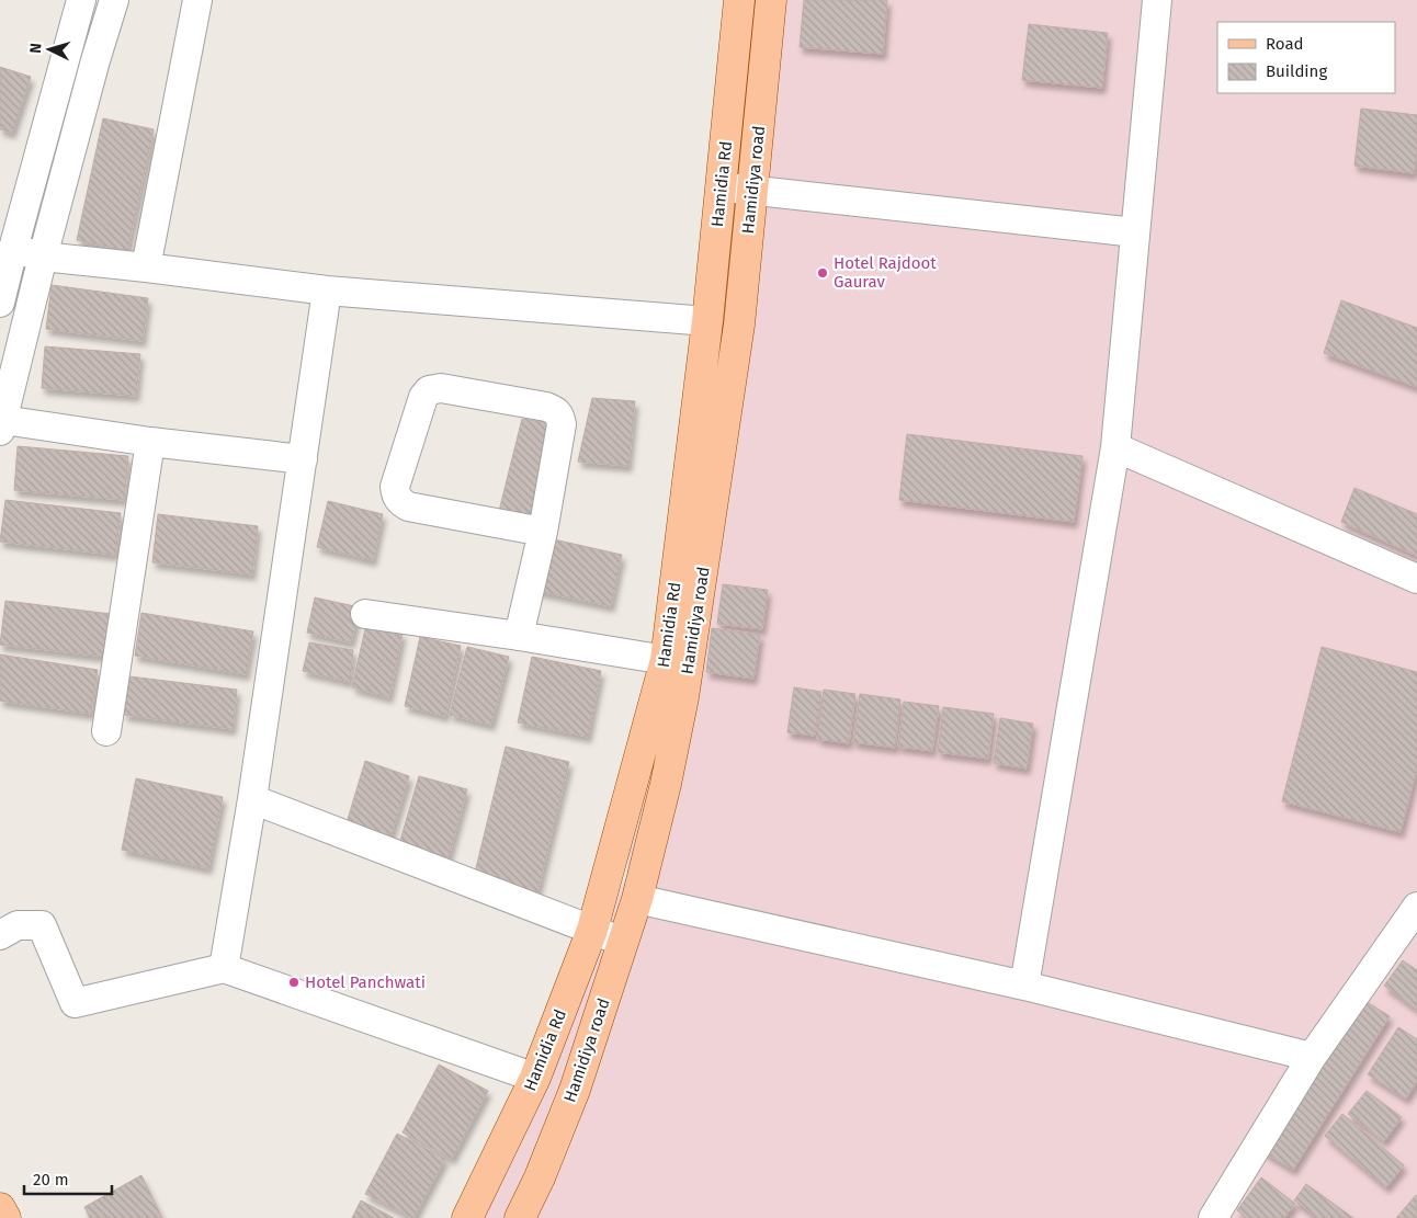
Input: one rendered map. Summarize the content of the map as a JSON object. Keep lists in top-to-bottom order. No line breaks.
{"streets":{"main road":["Hamidiya road","Hamidia Rd"]},"places":["Hotel Rajdoot Gaurav","Hotel Panchwati"],"legend":["Road","Building"],"scale_bar":"20 m","north":"left"}
